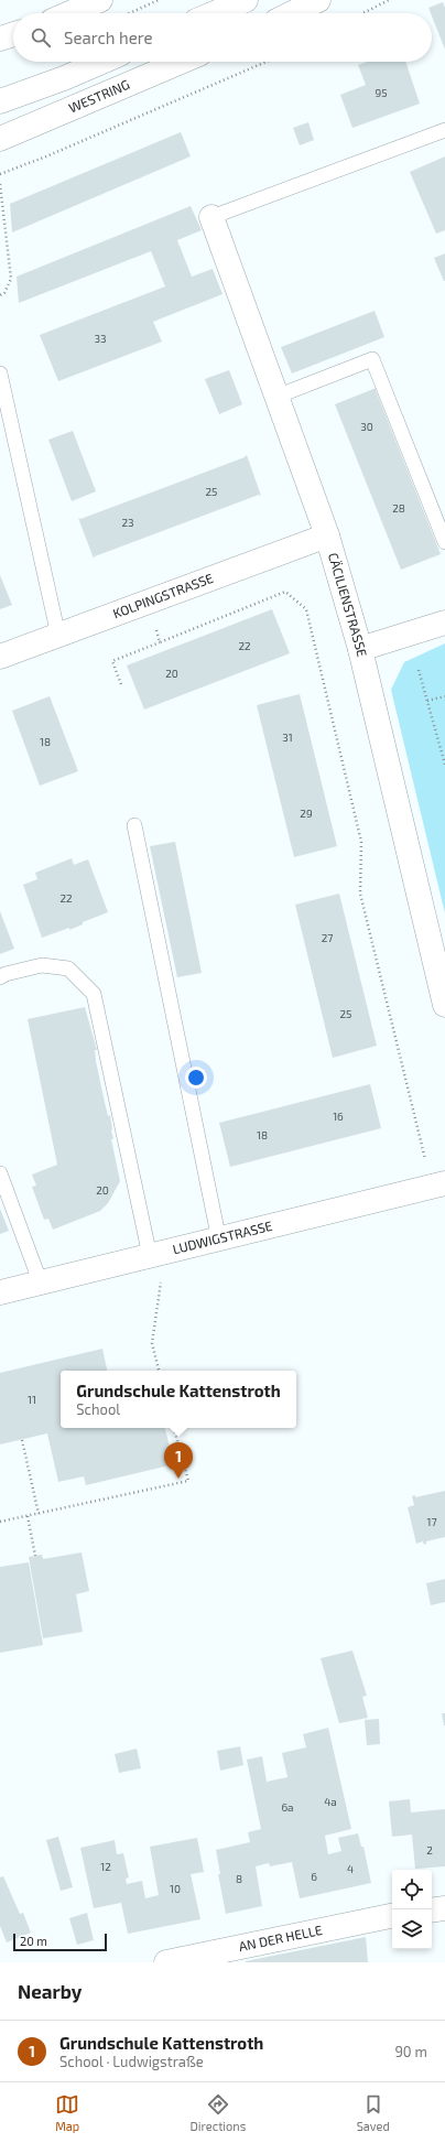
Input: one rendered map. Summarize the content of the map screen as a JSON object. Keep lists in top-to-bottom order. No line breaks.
{"streets":{"street":["WESTRING","KOLPINGSTRASSE","CÄCILIENSTRASSE","LUDWIGSTRASSE","AN DER HELLE"]},"crossings":[["KOLPINGSTRASSE","CÄCILIENSTRASSE"]],"house_numbers":["95","33","30","25","28","23","22","20","31","18","29","22","27","25","16","18","20","11","17","4a","6a","2","12","4","6","8","10"],"scale_bar":"20 m","page":{"search":"Search here","popup":["Grundschule Kattenstroth","School"],"pins":"1","scale":"20 m","heading":"Nearby","list":[{"mark":"1","name":"Grundschule Kattenstroth","note":"School · Ludwigstraße","value":"90 m"}],"nav":["Map","Directions","Saved"]}}
